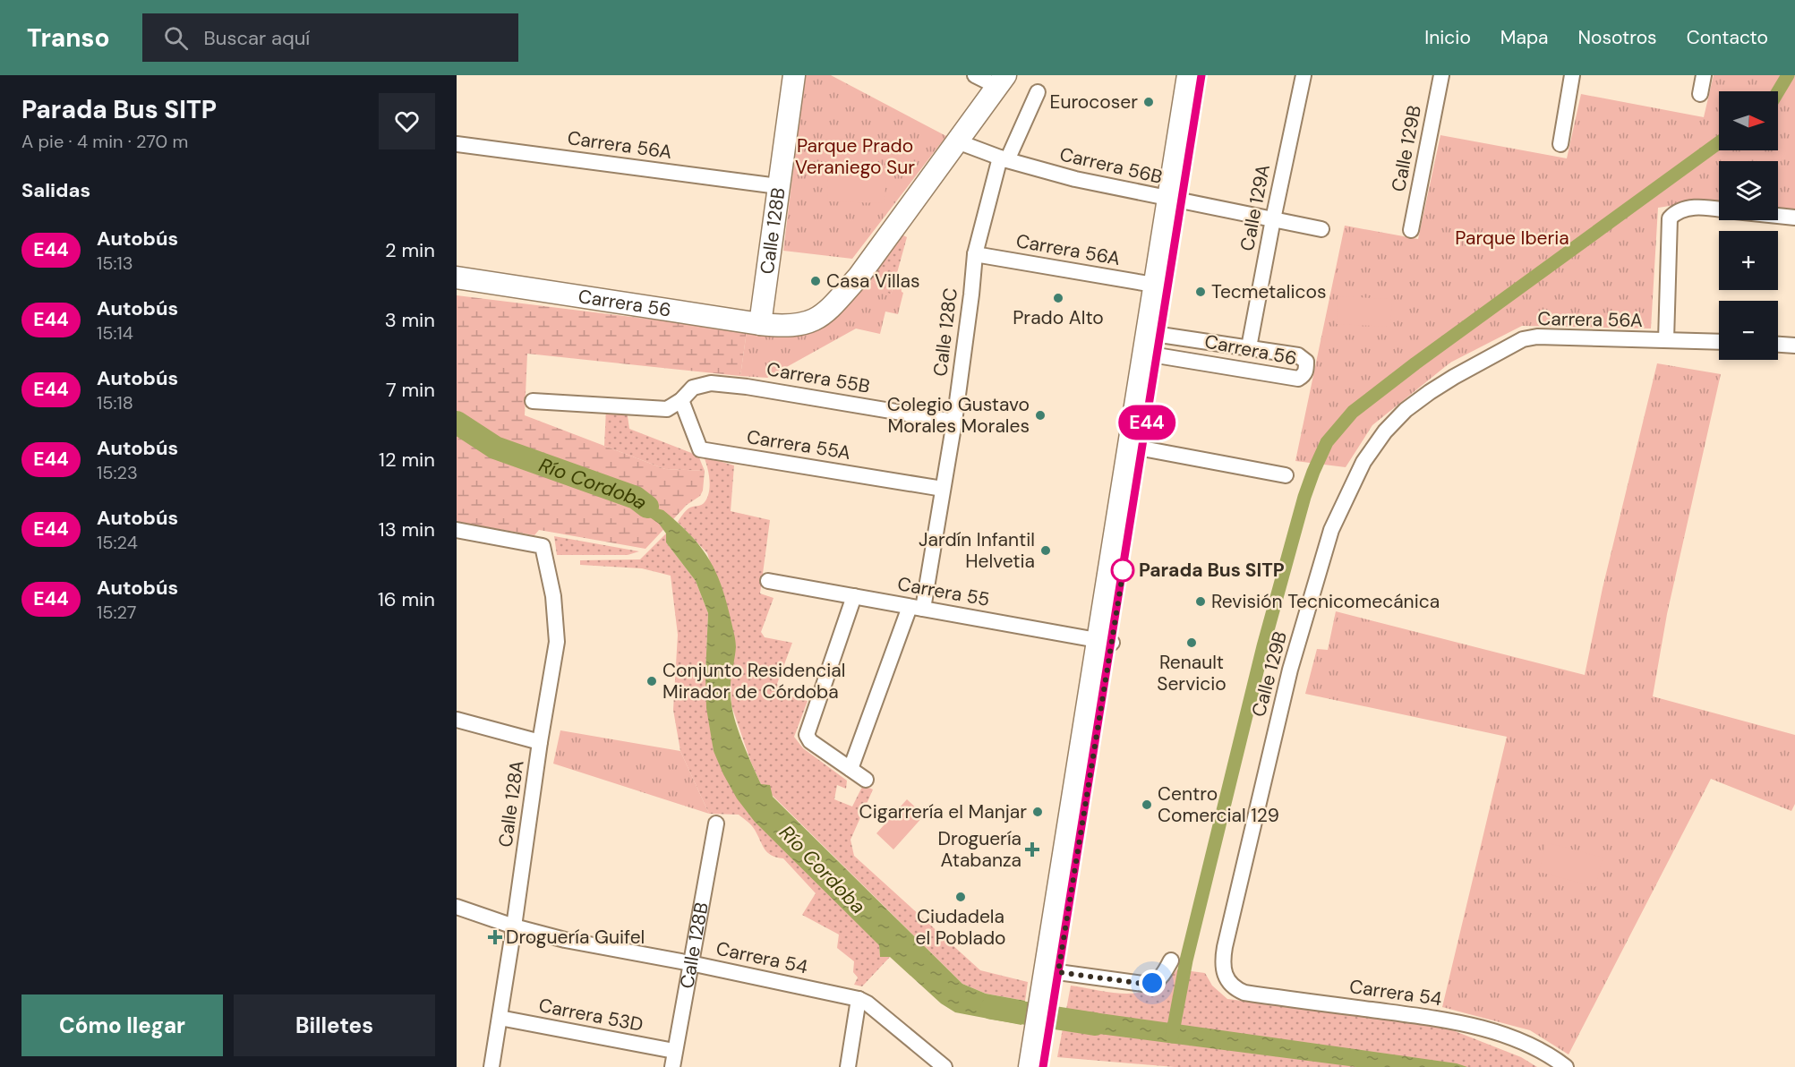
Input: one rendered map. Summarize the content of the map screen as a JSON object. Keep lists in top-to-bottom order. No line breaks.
{"streets":{"main road":["Calle 128B","Carrera 56"],"street":["Carrera 56A","Calle 129B","Carrera 56B","Calle 129A","Calle 128C","Carrera 55B","Carrera 55A","Carrera 55","Calle 128A","Carrera 54","Carrera 53D"]},"crossings":[["Carrera 56A","Calle 129B"],["Carrera 56A","Calle 128B"],["Carrera 56A","Calle 128C"],["Calle 129B","Carrera 54"],["Carrera 56B","Calle 129A"],["Carrera 56B","Carrera 56"],["Carrera 56B","Calle 128C"],["Calle 129A","Carrera 56"],["Calle 128B","Carrera 56"],["Calle 128B","Carrera 54"],["Calle 128B","Carrera 53D"],["Calle 128C","Carrera 55B"],["Calle 128C","Carrera 55A"],["Calle 128C","Carrera 55"],["Carrera 55B","Carrera 55A"],["Calle 128A","Carrera 54"],["Calle 128A","Carrera 53D"]],"water":["Río Cordoba"],"parks":["Parque Prado Veraniego Sur","Parque Iberia"],"places":{"other":["Eurocoser","Casa Villas","Tecmetalicos","Prado Alto","Colegio Gustavo Morales Morales","Jardín Infantil Helvetia","Parada Bus SITP","Revisión Tecnicomecánica","Renault Servicio","Conjunto Residencial Mirador de Córdoba","Centro Comercial 129","Cigarrería el Manjar","Ciudadela el Poblado"],"health":["Droguería Atabanza","Droguería Guifel"]},"lines":["bus line E44"],"north":"right","page":{"header":"Transo","search":"Buscar aquí","nav":["Inicio","Mapa","Nosotros","Contacto"],"heading":[["Parada Bus SITP","A pie · 4 min · 270 m"],"Salidas"],"on_map":"E44","map_buttons":["+","−"],"list":[{"mark":"E44","name":"Autobús","note":"15:13","value":"2 min"},{"mark":"E44","name":"Autobús","note":"15:14","value":"3 min"},{"mark":"E44","name":"Autobús","note":"15:18","value":"7 min"},{"mark":"E44","name":"Autobús","note":"15:23","value":"12 min"},{"mark":"E44","name":"Autobús","note":"15:24","value":"13 min"},{"mark":"E44","name":"Autobús","note":"15:27","value":"16 min"}],"buttons":["Cómo llegar","Billetes"]}}
